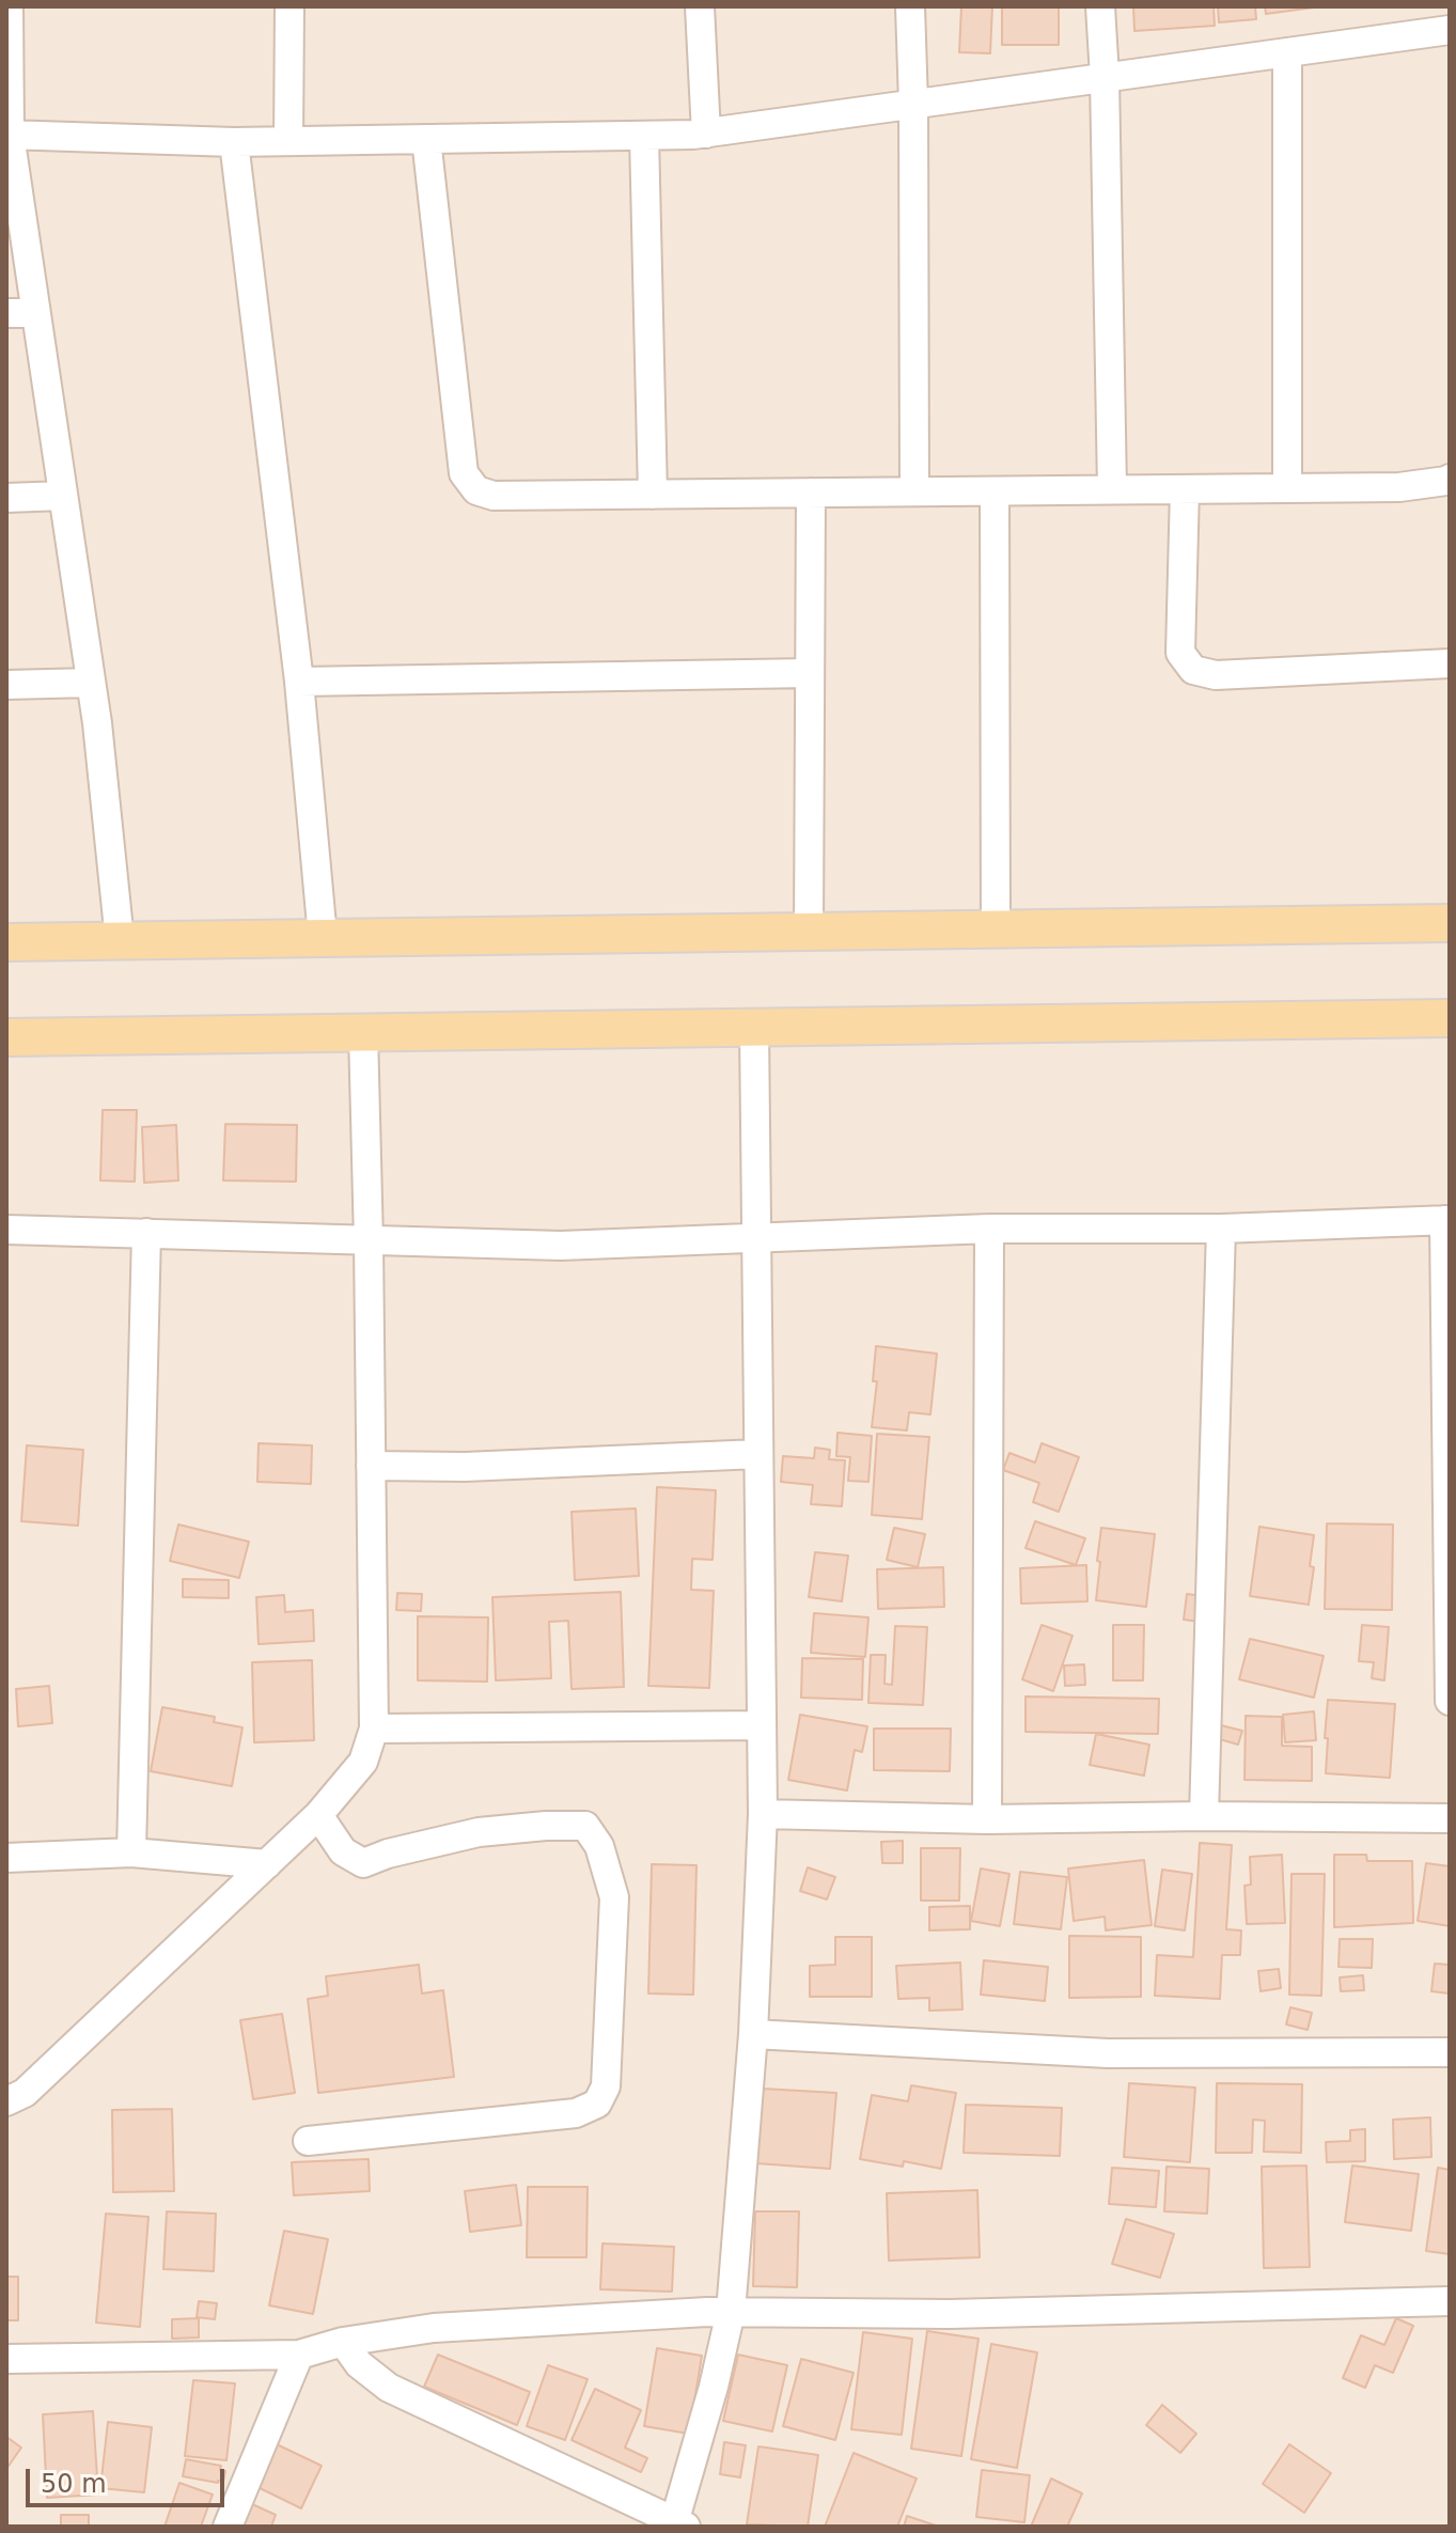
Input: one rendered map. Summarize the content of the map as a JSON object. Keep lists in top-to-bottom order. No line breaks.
{"scale_bar":"50 m"}
